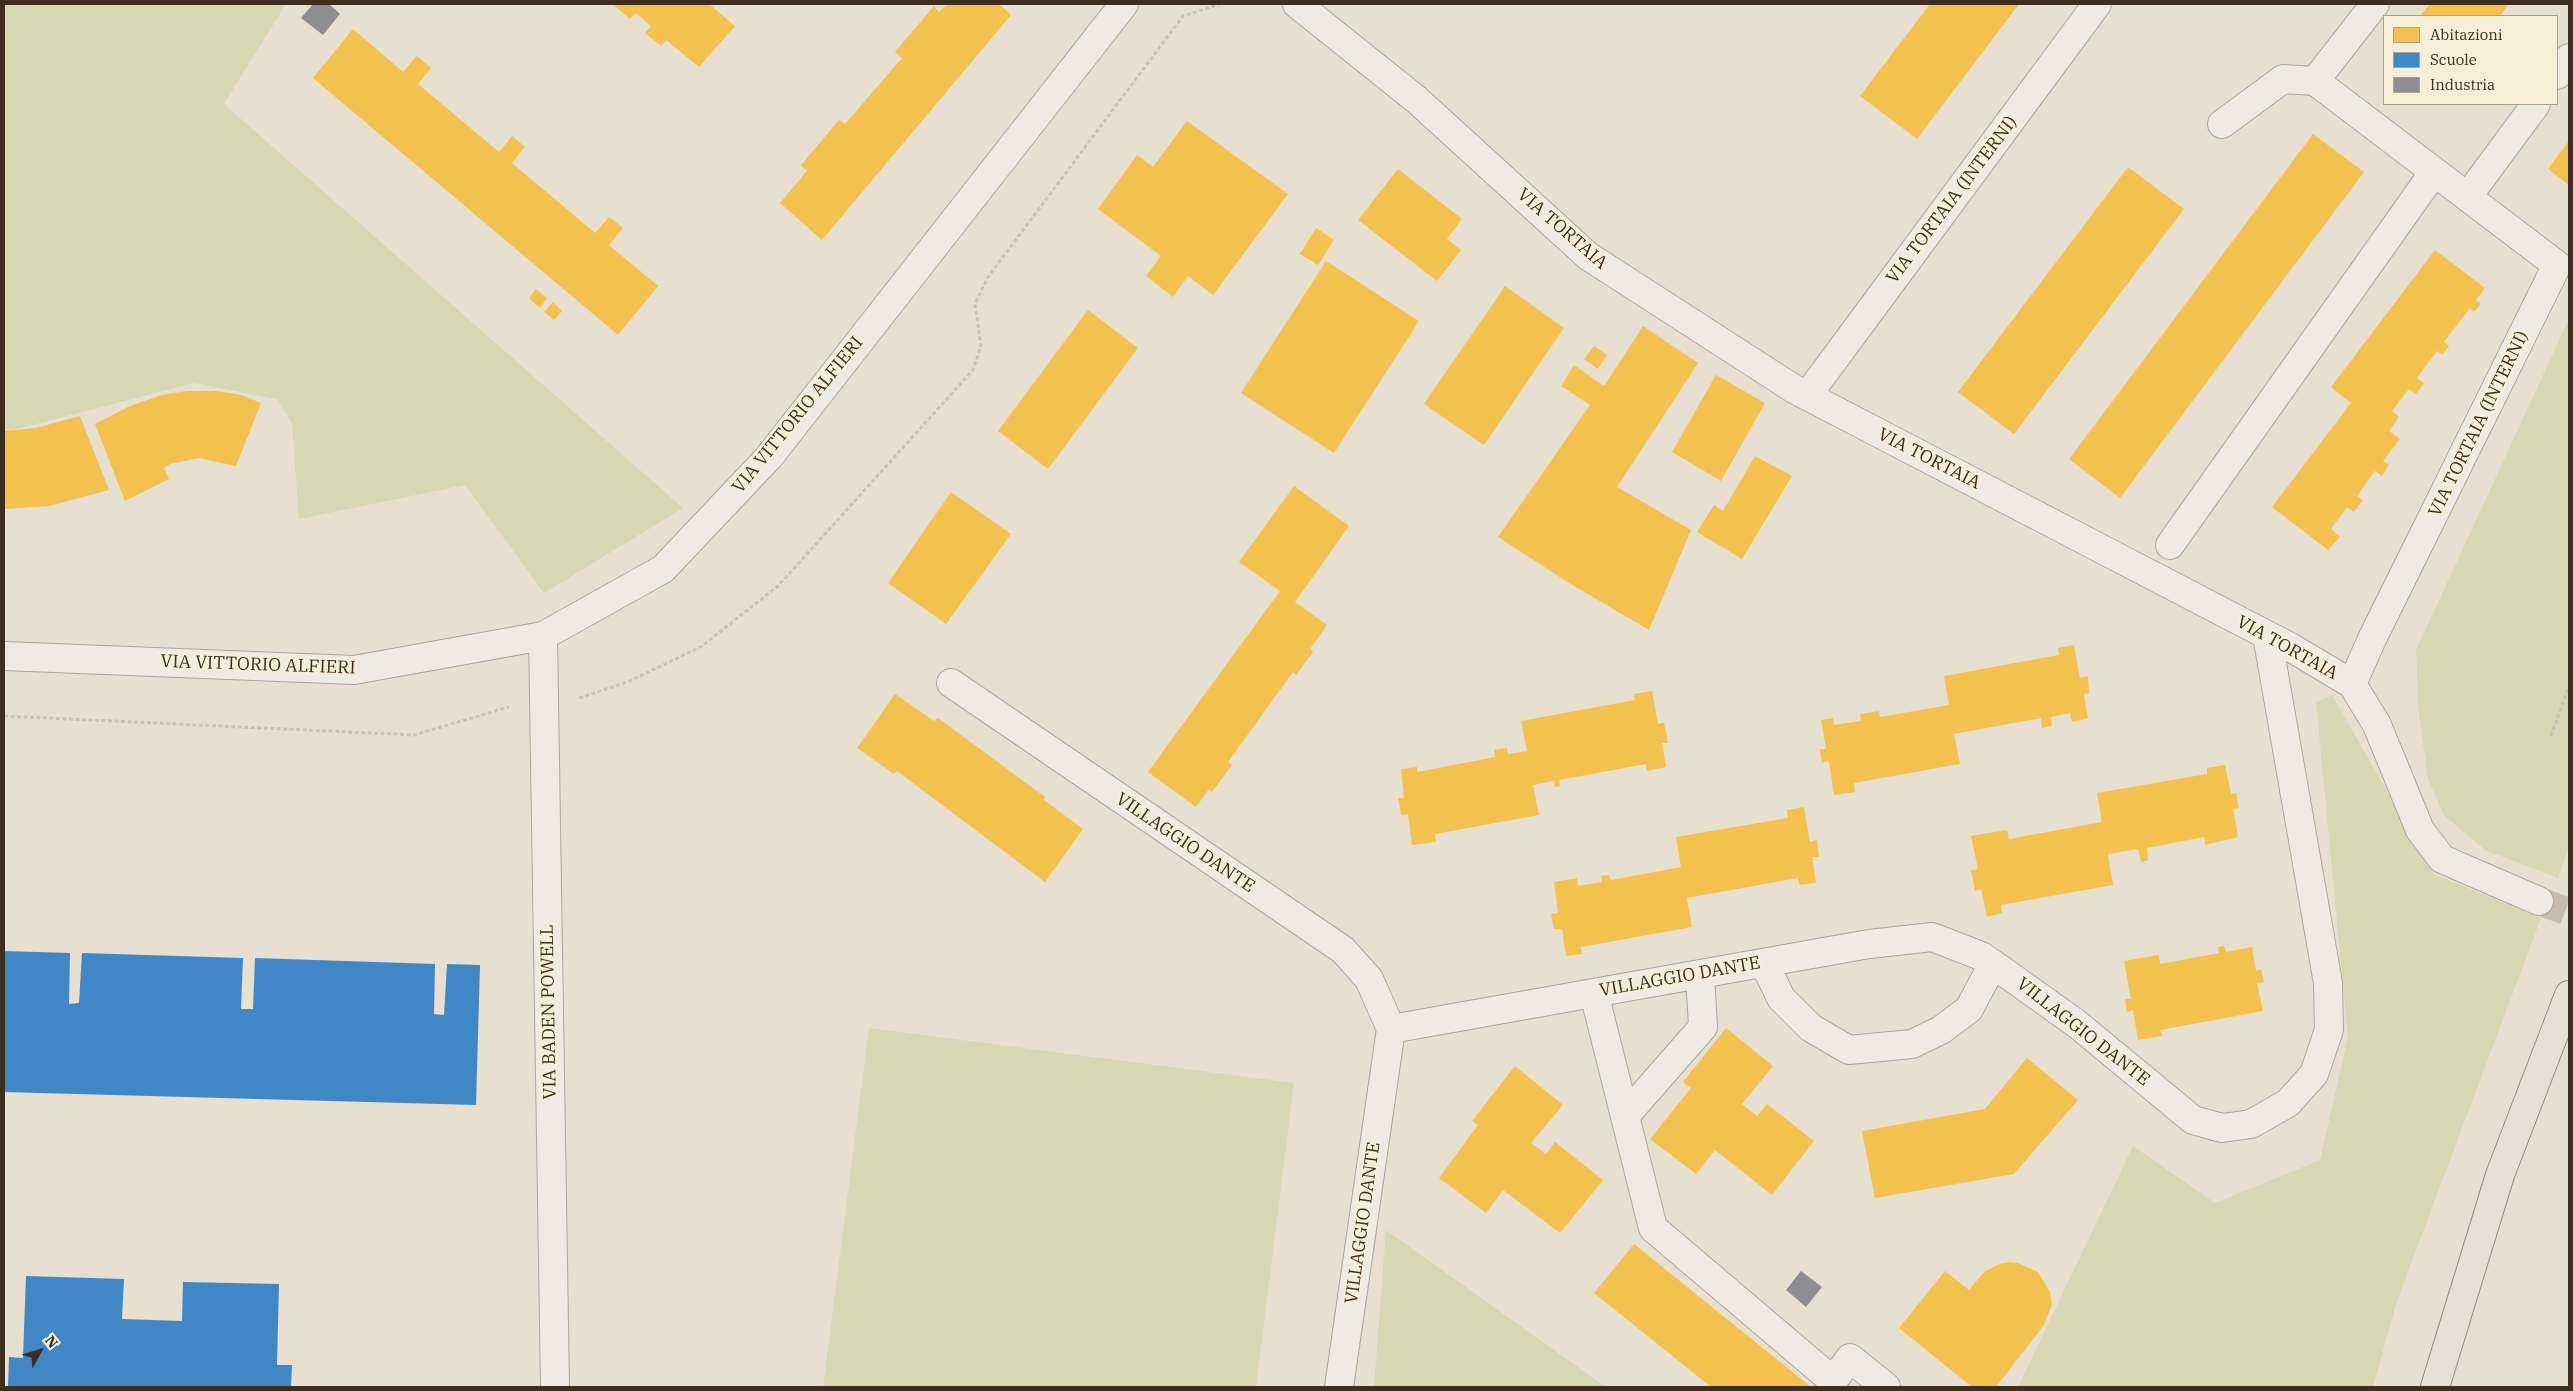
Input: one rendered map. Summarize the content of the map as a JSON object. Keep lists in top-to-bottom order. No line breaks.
{"streets":{"street":["VIA TORTAIA (INTERNI)","VIA TORTAIA","VIA VITTORIO ALFIERI","VILLAGGIO DANTE","VIA BADEN POWELL"]},"crossings":[["VIA TORTAIA (INTERNI)","VIA TORTAIA"],["VIA TORTAIA","VILLAGGIO DANTE"],["VIA VITTORIO ALFIERI","VIA BADEN POWELL"]],"legend":["Abitazioni","Scuole","Industria"],"north":"top right"}
